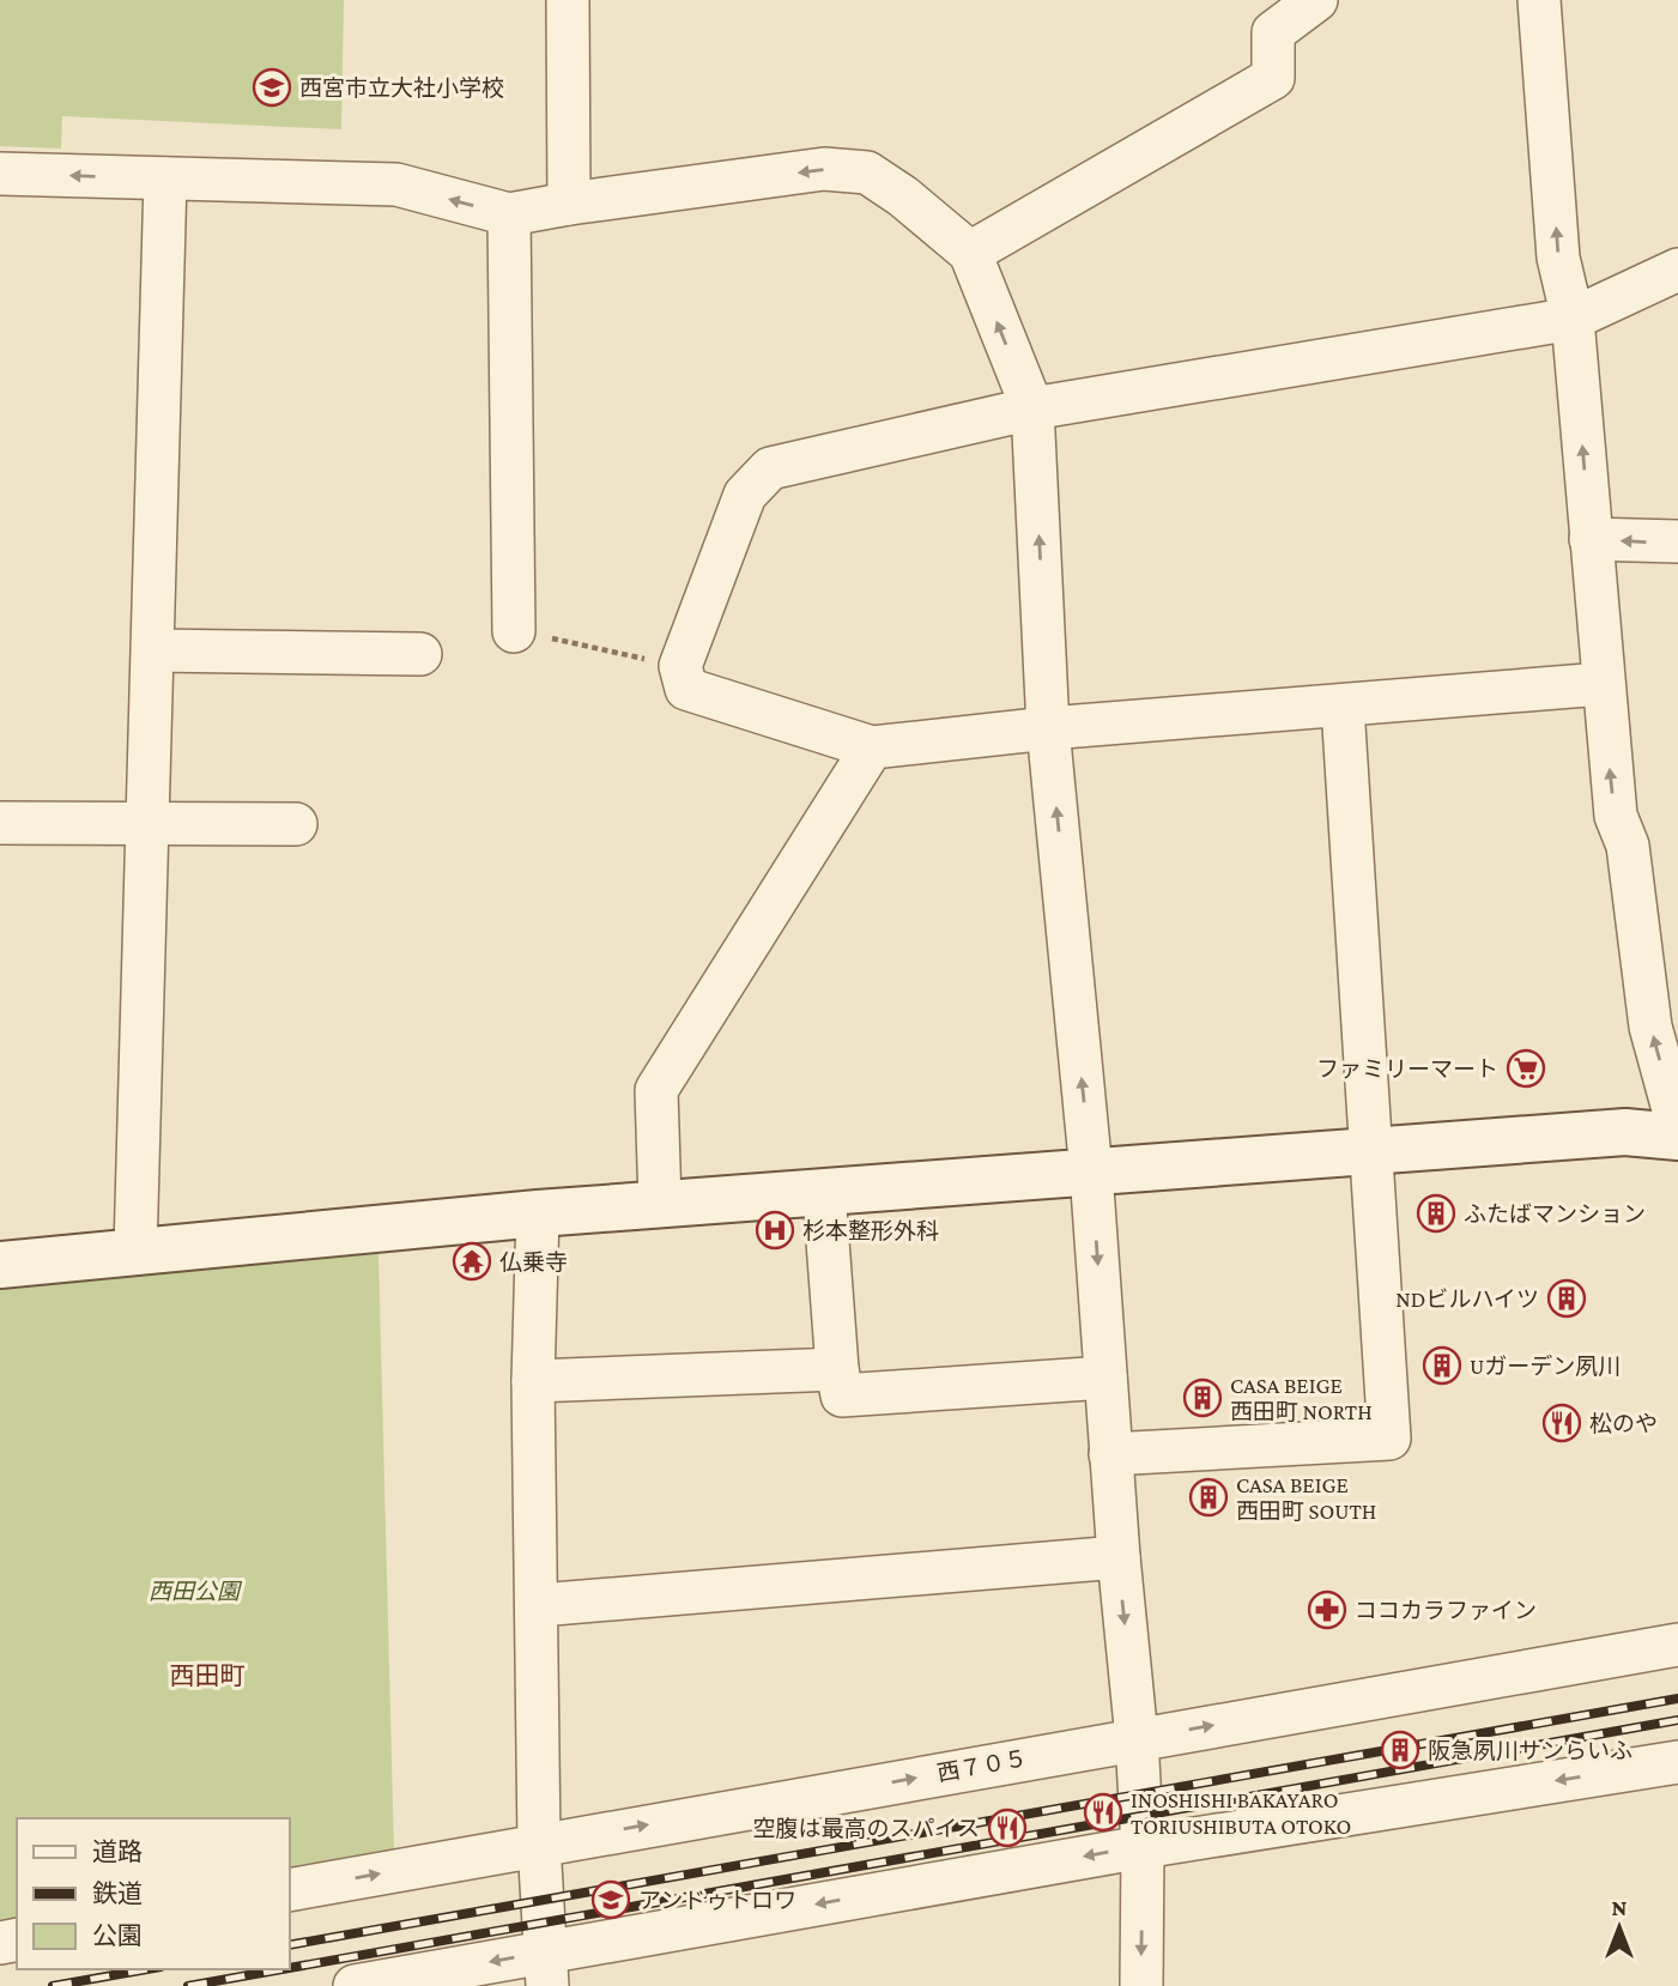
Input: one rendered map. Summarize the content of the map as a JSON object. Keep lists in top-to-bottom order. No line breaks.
{"streets":{"street":["西７０５"]},"districts":["西田町"],"parks":["西田公園"],"places":{"school or university":["西宮市立大社小学校","アンドゥトロワ"],"supermarket":["ファミリーマート"],"building":["ふたばマンション","NDビルハイツ","Uガーデン夙川","CASA BEIGE 西田町 NORTH","CASA BEIGE 西田町 SOUTH","阪急夙川サンらいふ"],"hospital":["杉本整形外科"],"temple":["仏乗寺"],"restaurant":["松のや","INOSHISHI BAKAYARO TORIUSHIBUTA OTOKO","空腹は最高のスパイス"],"pharmacy":["ココカラファイン"]},"legend":["道路","鉄道","公園"],"north":"top"}
